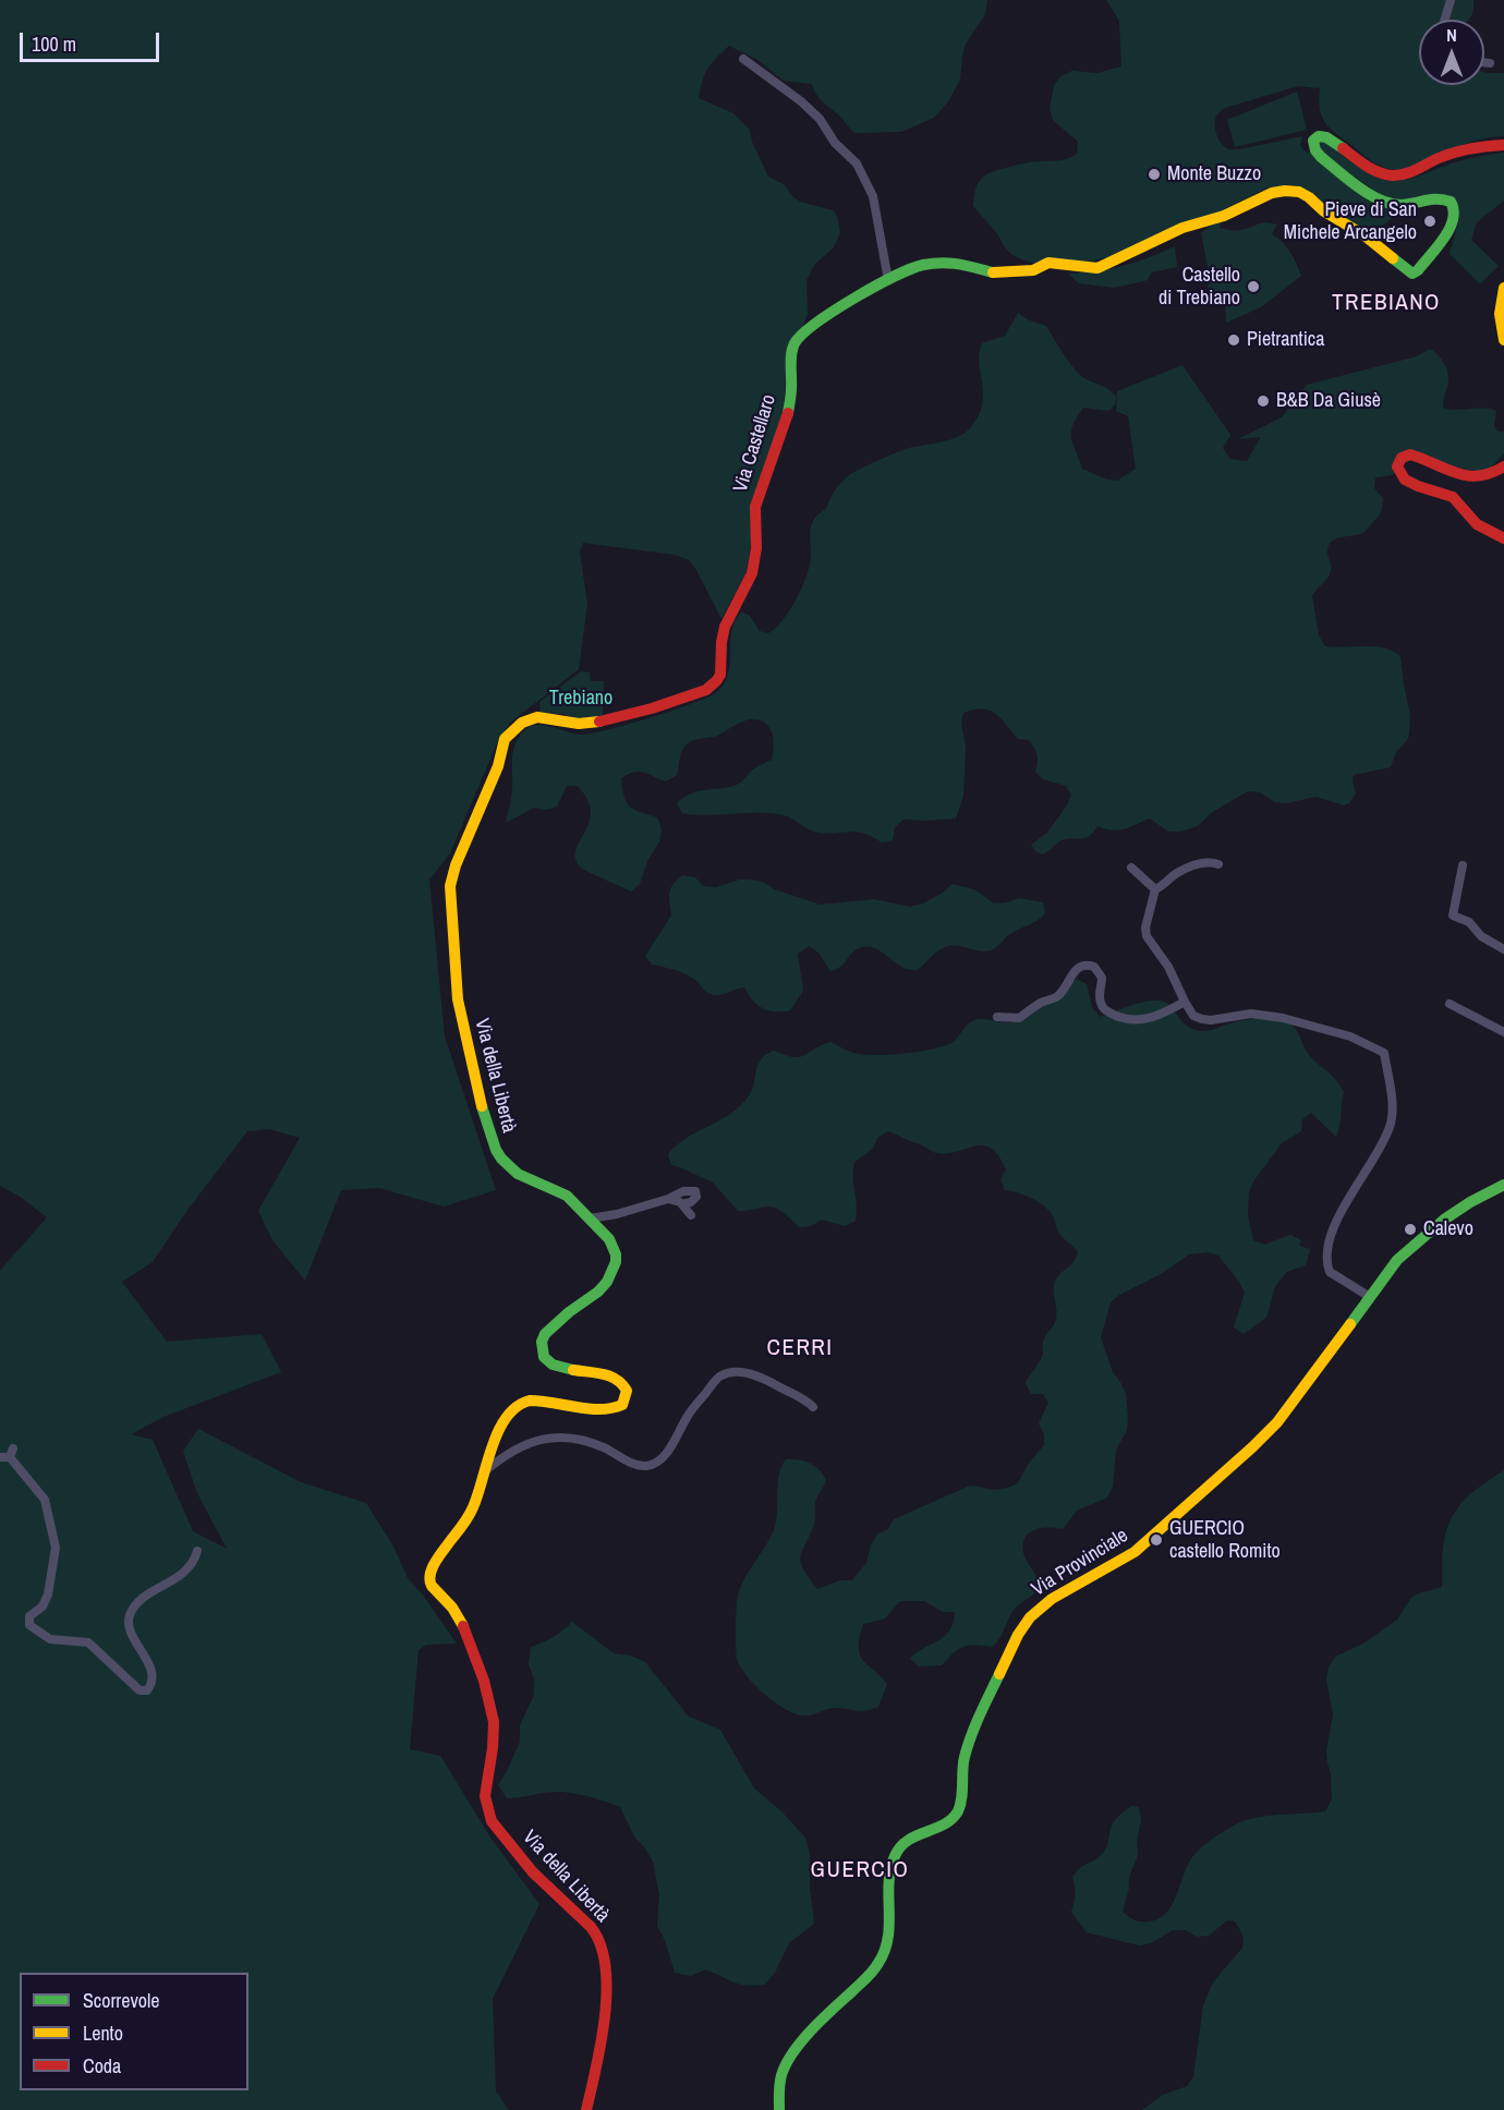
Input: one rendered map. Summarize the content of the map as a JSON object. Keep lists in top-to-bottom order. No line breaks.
{"streets":{"street":["Via Castellaro","Via della Libertà","Via Provinciale"]},"crossings":[["Via Castellaro","Via della Libertà"]],"districts":["TREBIANO","CERRI","GUERCIO"],"parks":["Trebiano"],"places":["Monte Buzzo","Pieve di San Michele Arcangelo","Castello di Trebiano","Pietrantica","B&B Da Giusè","Calevo","GUERCIO castello Romito"],"legend":["Scorrevole","Lento","Coda"],"scale_bar":"100 m","north":"top"}
